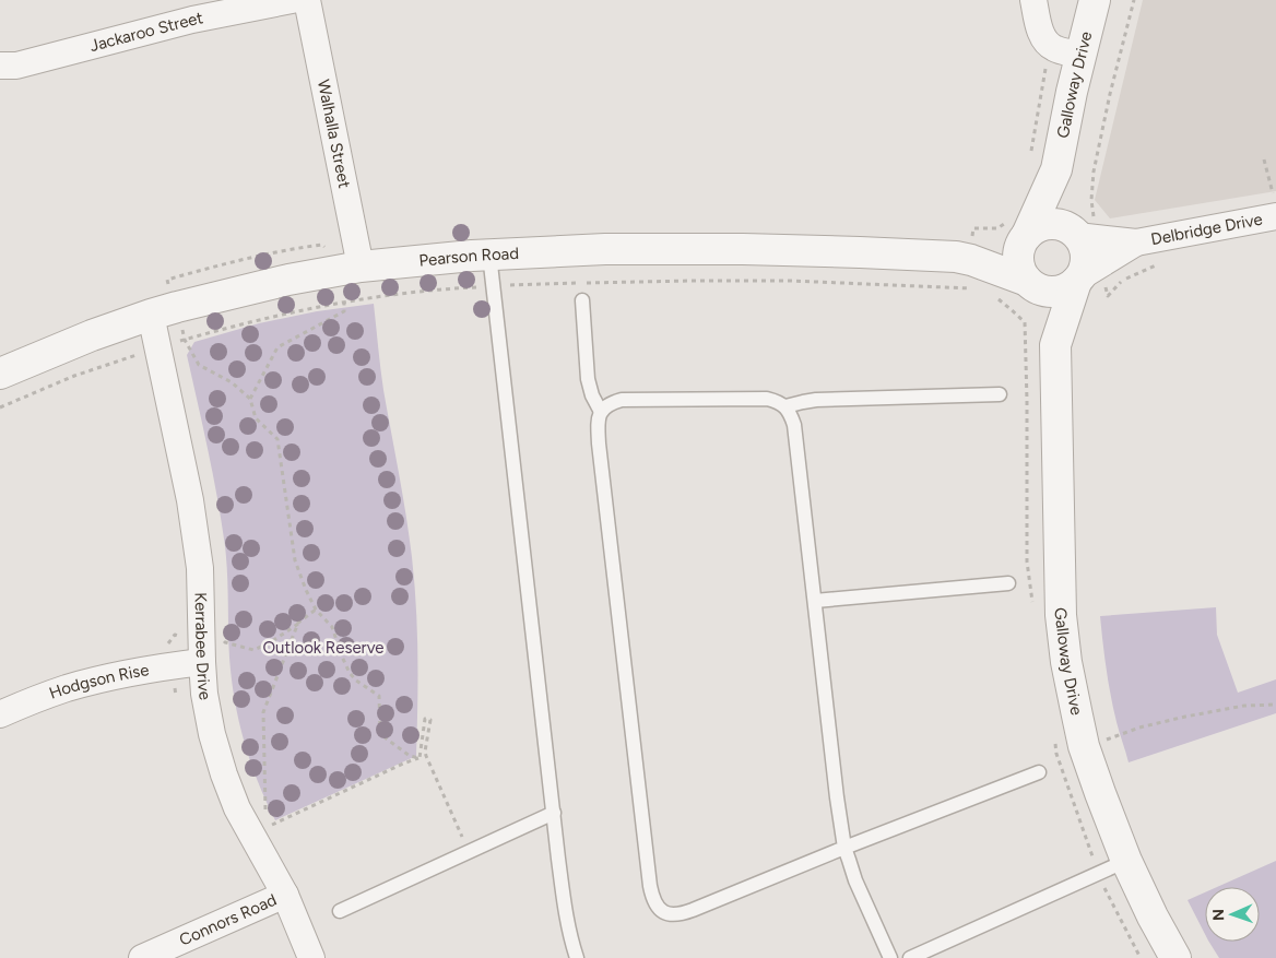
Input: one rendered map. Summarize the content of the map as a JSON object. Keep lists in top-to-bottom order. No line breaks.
{"streets":{"street":["Jackaroo Street","Galloway Drive","Walhalla Street","Delbridge Drive","Pearson Road","Kerrabee Drive","Hodgson Rise","Connors Road"]},"crossings":[["Galloway Drive","Delbridge Drive"],["Galloway Drive","Pearson Road"],["Walhalla Street","Pearson Road"],["Delbridge Drive","Pearson Road"],["Pearson Road","Kerrabee Drive"],["Kerrabee Drive","Hodgson Rise"],["Kerrabee Drive","Connors Road"]],"parks":["Outlook Reserve"],"north":"left"}
